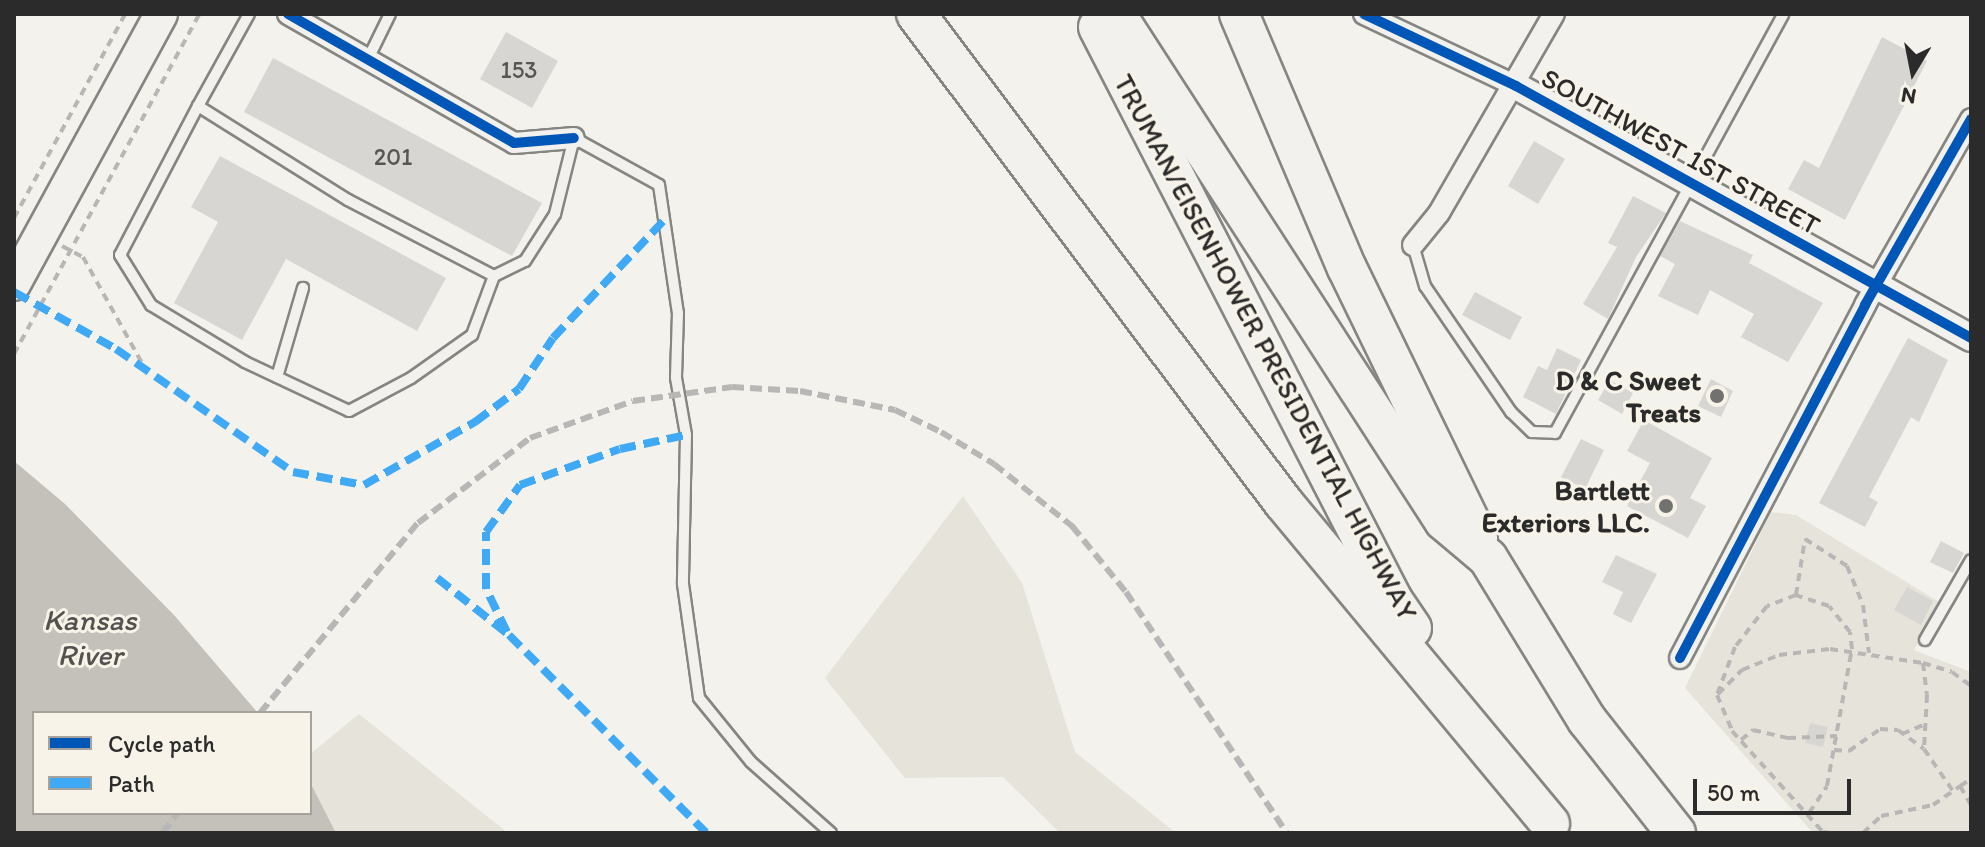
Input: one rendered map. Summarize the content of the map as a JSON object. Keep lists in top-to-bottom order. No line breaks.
{"streets":{"highway":["TRUMAN/EISENHOWER PRESIDENTIAL HIGHWAY"],"street":["SOUTHWEST 1ST STREET"]},"water":["Kansas River"],"places":["D & C Sweet Treats","Bartlett Exteriors LLC."],"house_numbers":["153","201"],"legend":["Cycle path","Path"],"scale_bar":"50 m","north":"bottom"}
